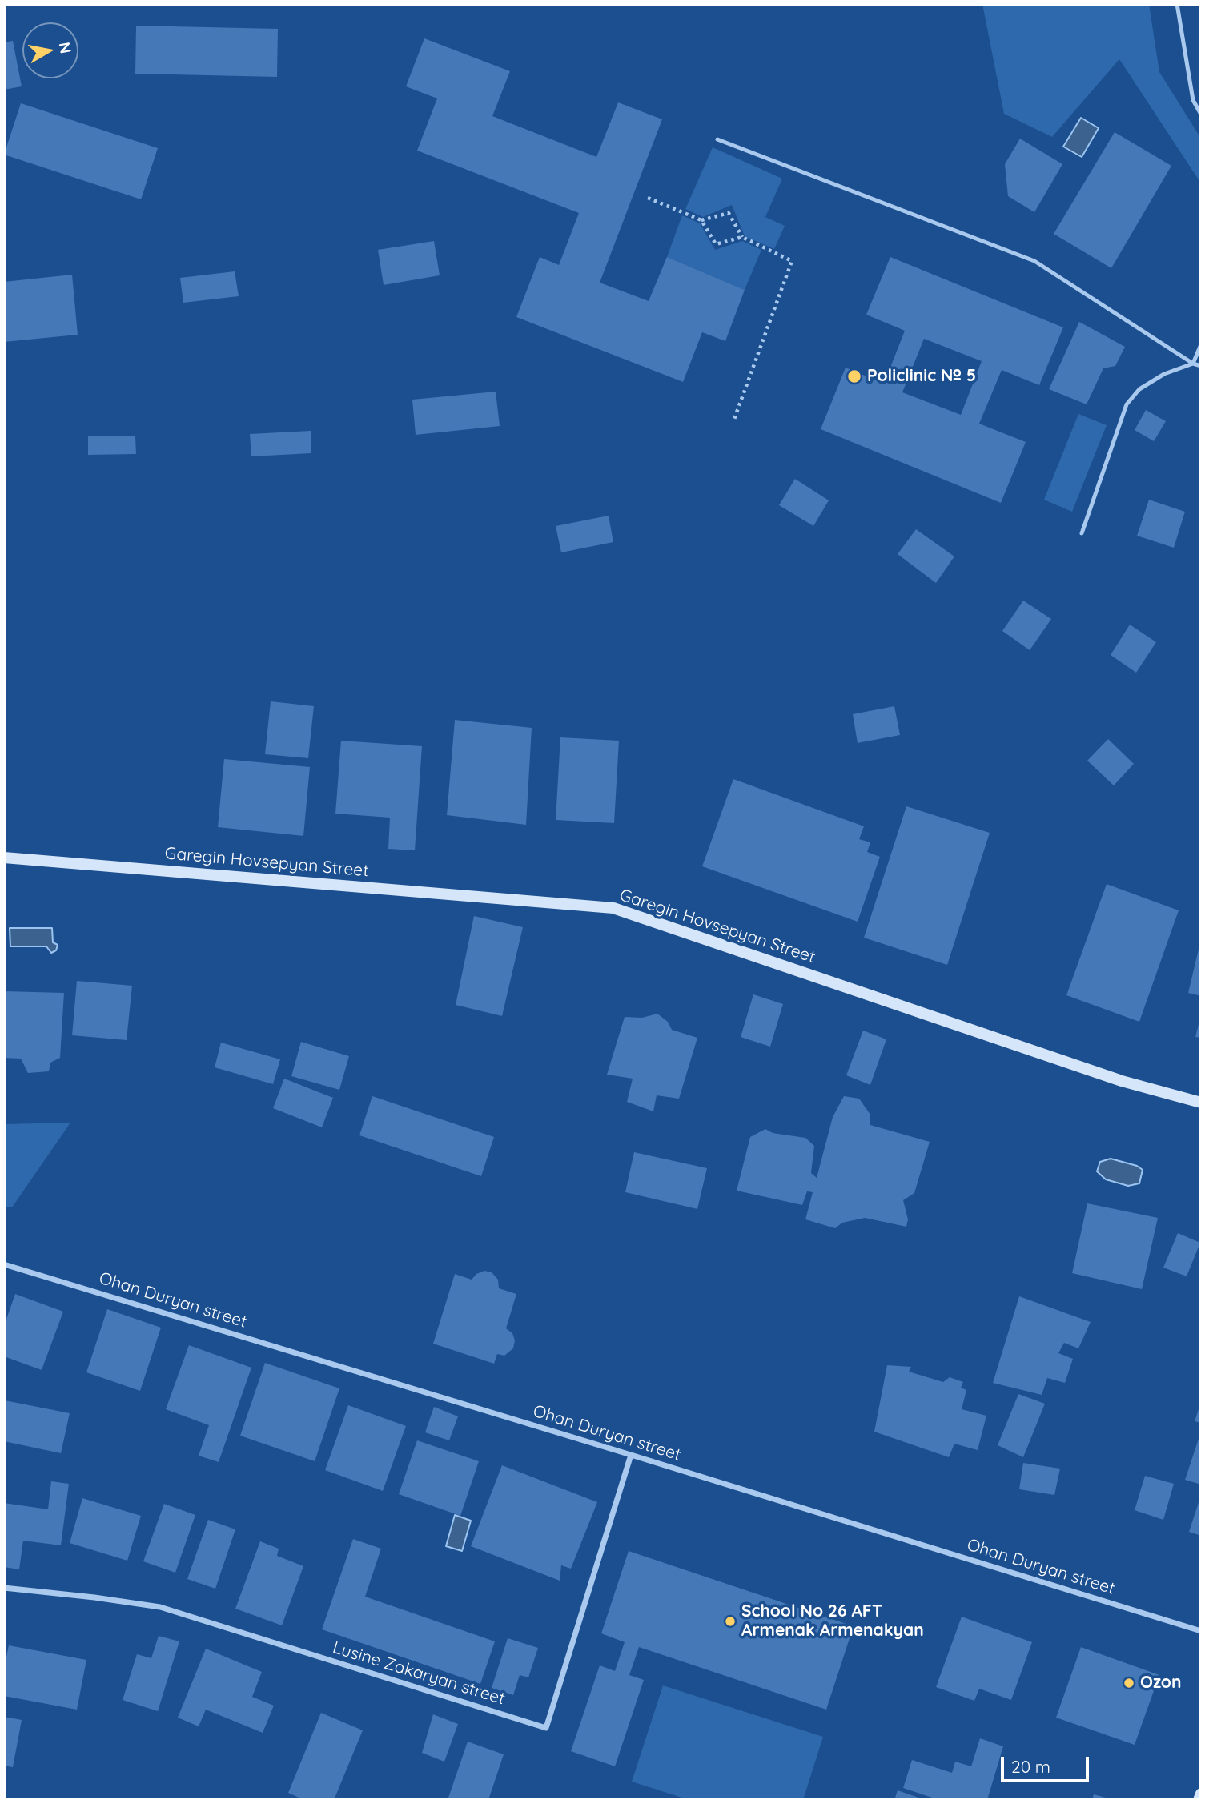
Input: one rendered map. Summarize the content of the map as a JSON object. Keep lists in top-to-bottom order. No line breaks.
{"streets":{"main road":["Garegin Hovsepyan Street"],"street":["Ohan Duryan street","Lusine Zakaryan street"]},"crossings":[["Ohan Duryan street","Lusine Zakaryan street"]],"places":["Policlinic № 5","School No 26 AFT Armenak Armenakyan","Ozon"],"scale_bar":"20 m","north":"right"}
